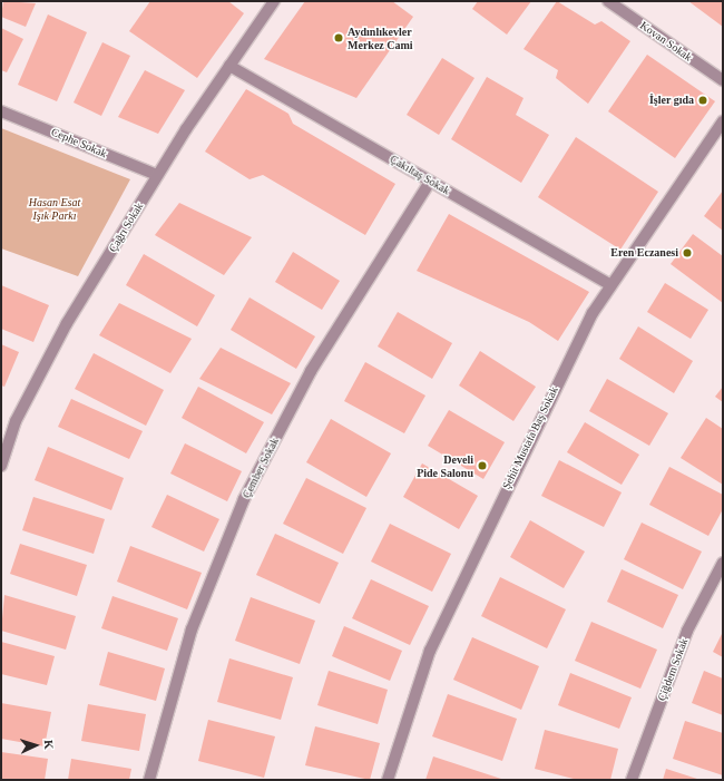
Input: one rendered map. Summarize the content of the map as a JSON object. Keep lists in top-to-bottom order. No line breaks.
{"streets":{"street":["Kovan Sokak","Cephe Sokak","Çakıltaş Sokak","Çağrı Sokak","Şehit Mustafa Baş Sokak","Çember Sokak","Çiğdem Sokak"]},"crossings":[["Cephe Sokak","Çağrı Sokak"],["Çakıltaş Sokak","Çağrı Sokak"],["Çakıltaş Sokak","Şehit Mustafa Baş Sokak"],["Çakıltaş Sokak","Çember Sokak"]],"parks":["Hasan Esat Işık Parkı"],"places":["Aydınlıkevler Merkez Cami","İşler gıda","Eren Eczanesi","Develi Pide Salonu"],"north":"right"}
